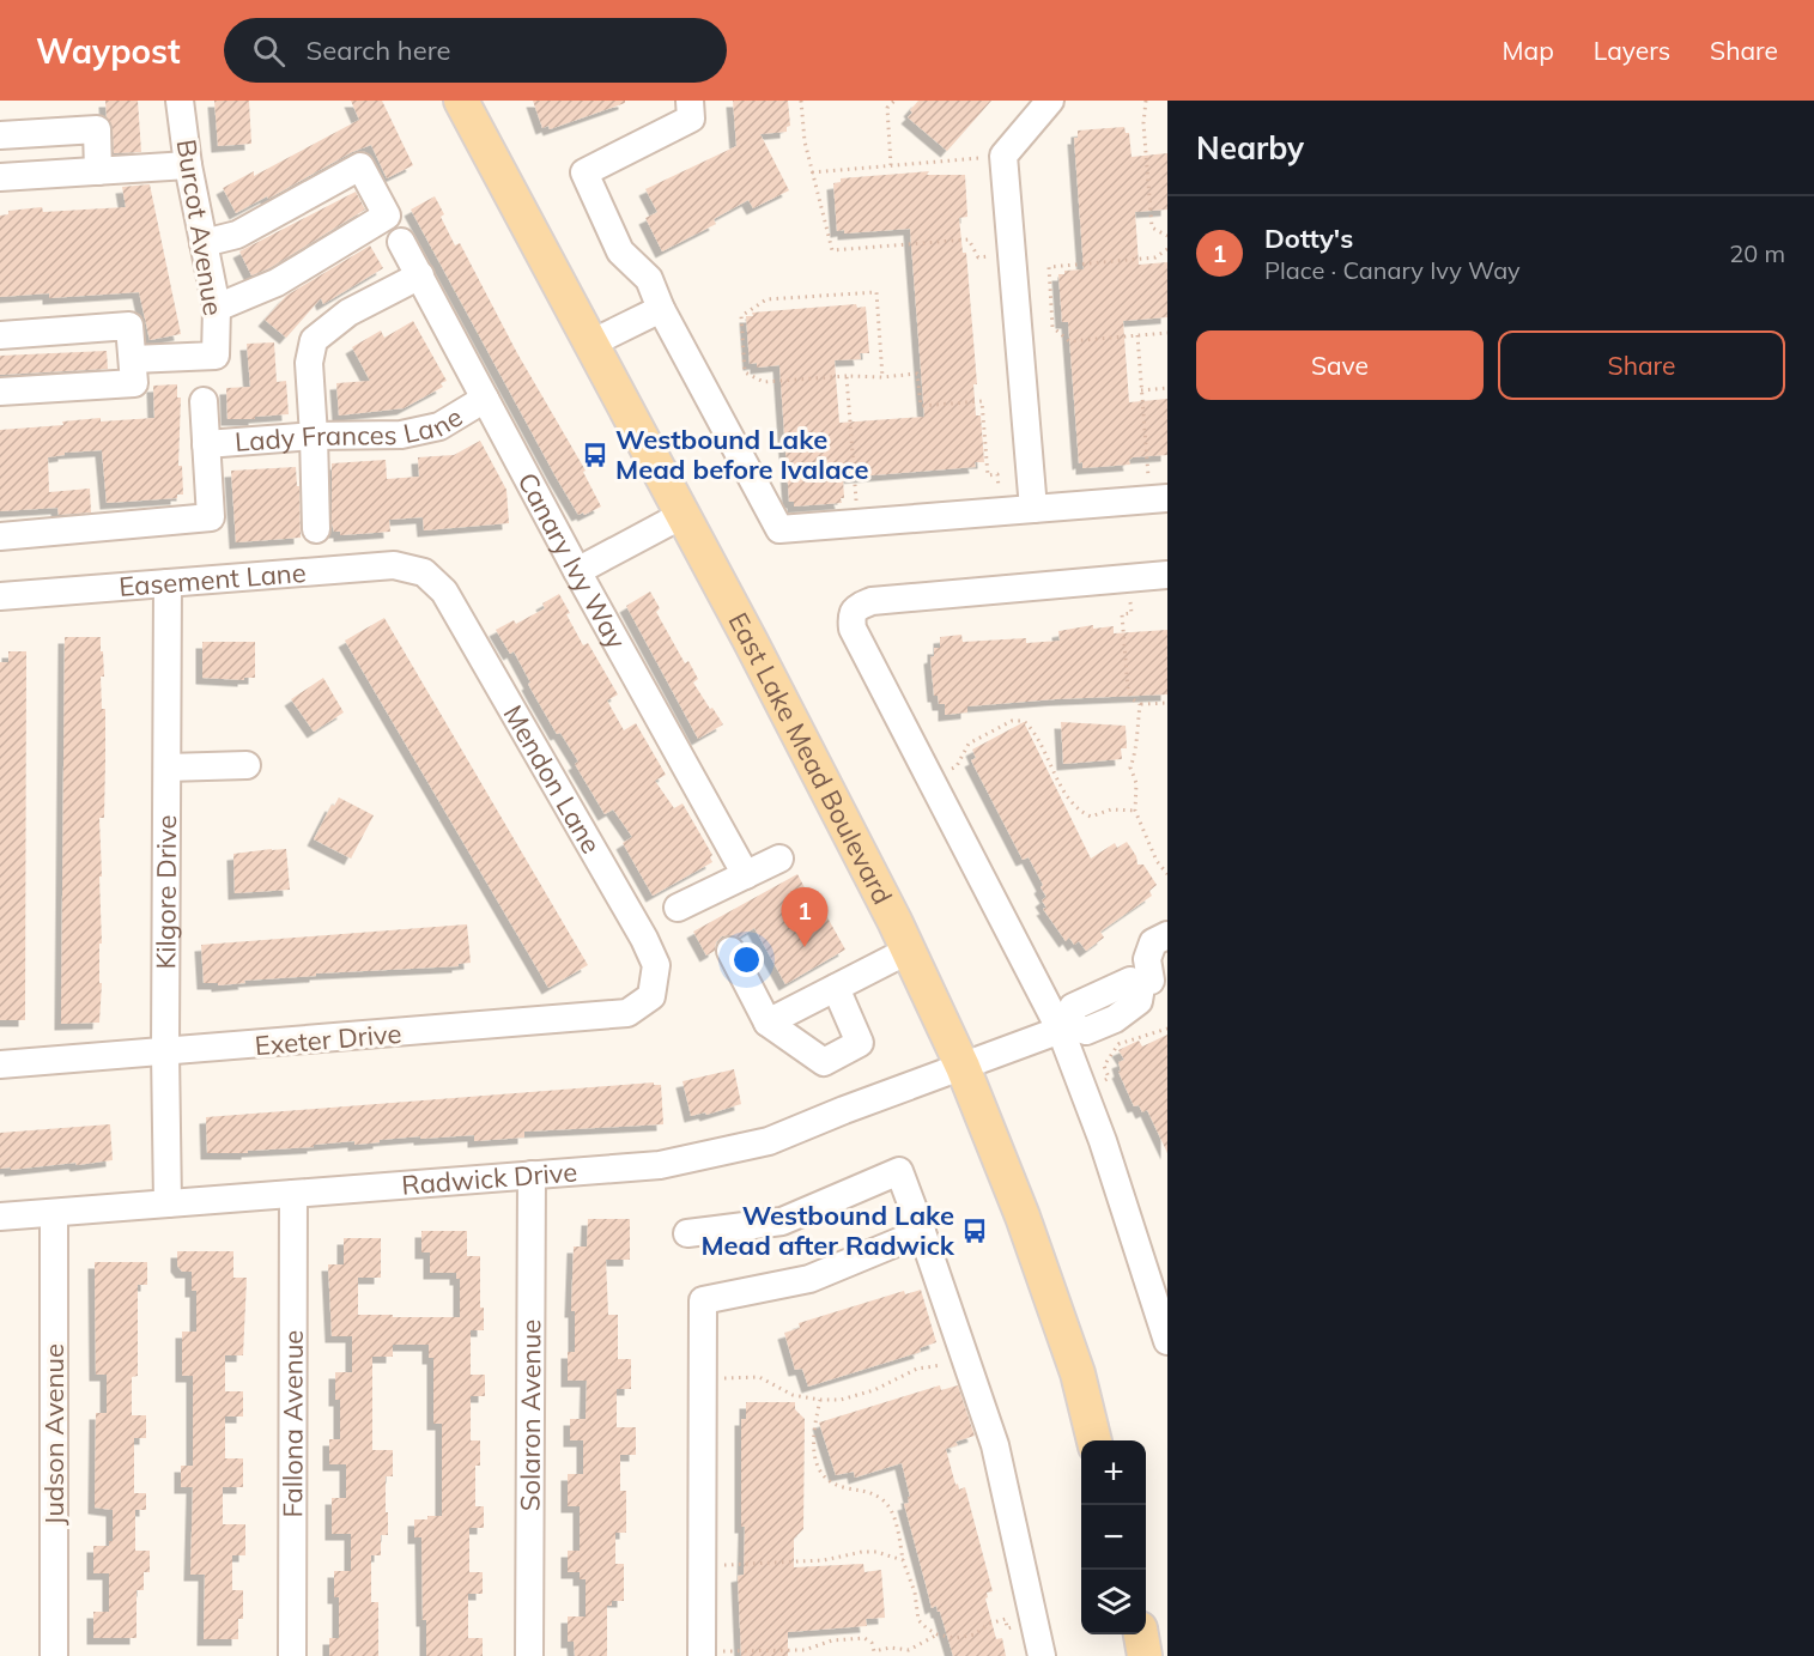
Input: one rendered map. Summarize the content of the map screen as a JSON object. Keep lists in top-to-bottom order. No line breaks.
{"streets":{"main road":["East Lake Mead Boulevard"],"street":["Burcot Avenue","Lady Frances Lane","Canary Ivy Way","Easement Lane","Mendon Lane","Kilgore Drive","Exeter Drive","Radwick Drive","Solaron Avenue","Fallona Avenue","Judson Avenue"]},"crossings":[["Lady Frances Lane","Canary Ivy Way"],["Easement Lane","Mendon Lane"],["Easement Lane","Kilgore Drive"],["East Lake Mead Boulevard","Radwick Drive"],["Mendon Lane","Exeter Drive"],["Kilgore Drive","Exeter Drive"],["Kilgore Drive","Radwick Drive"],["Radwick Drive","Solaron Avenue"],["Radwick Drive","Fallona Avenue"],["Radwick Drive","Judson Avenue"]],"places":{"bus stop":["Westbound Lake Mead before Ivalace","Westbound Lake Mead after Radwick"]},"page":{"header":"Waypost","search":"Search here","nav":["Map","Layers","Share"],"heading":"Nearby","list":[{"mark":"1","name":"Dotty's","note":"Place · Canary Ivy Way","value":"20 m"}],"buttons":["Save","Share"],"pins":"1","map_buttons":["+","−"]}}
